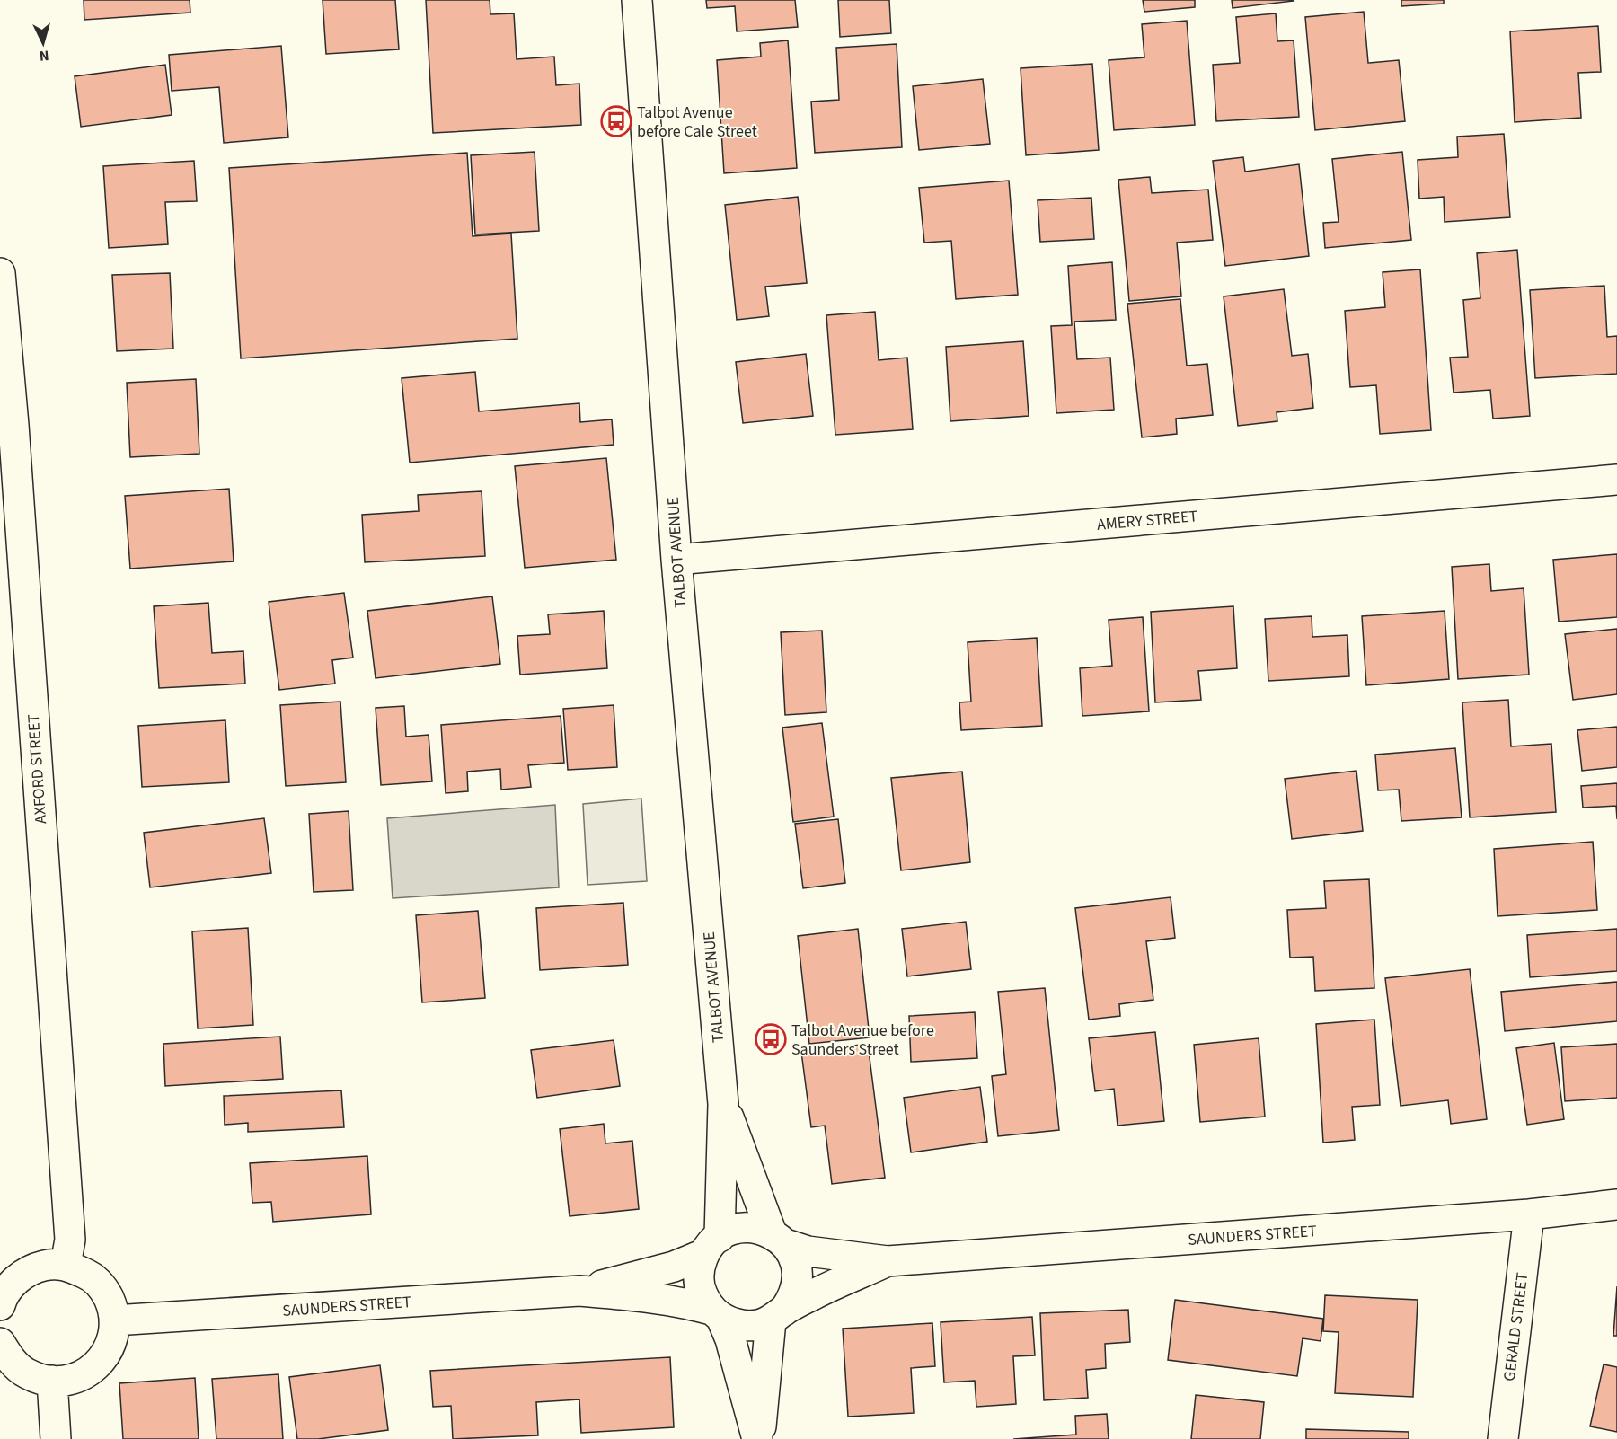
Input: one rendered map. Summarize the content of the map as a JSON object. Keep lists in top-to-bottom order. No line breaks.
{"streets":{"street":["AMERY STREET","TALBOT AVENUE","AXFORD STREET","SAUNDERS STREET","GERALD STREET"]},"crossings":[["AMERY STREET","TALBOT AVENUE"],["TALBOT AVENUE","SAUNDERS STREET"],["SAUNDERS STREET","GERALD STREET"]],"places":{"bus stop":["Talbot Avenue before Cale Street","Talbot Avenue before Saunders Street"]},"north":"bottom"}
